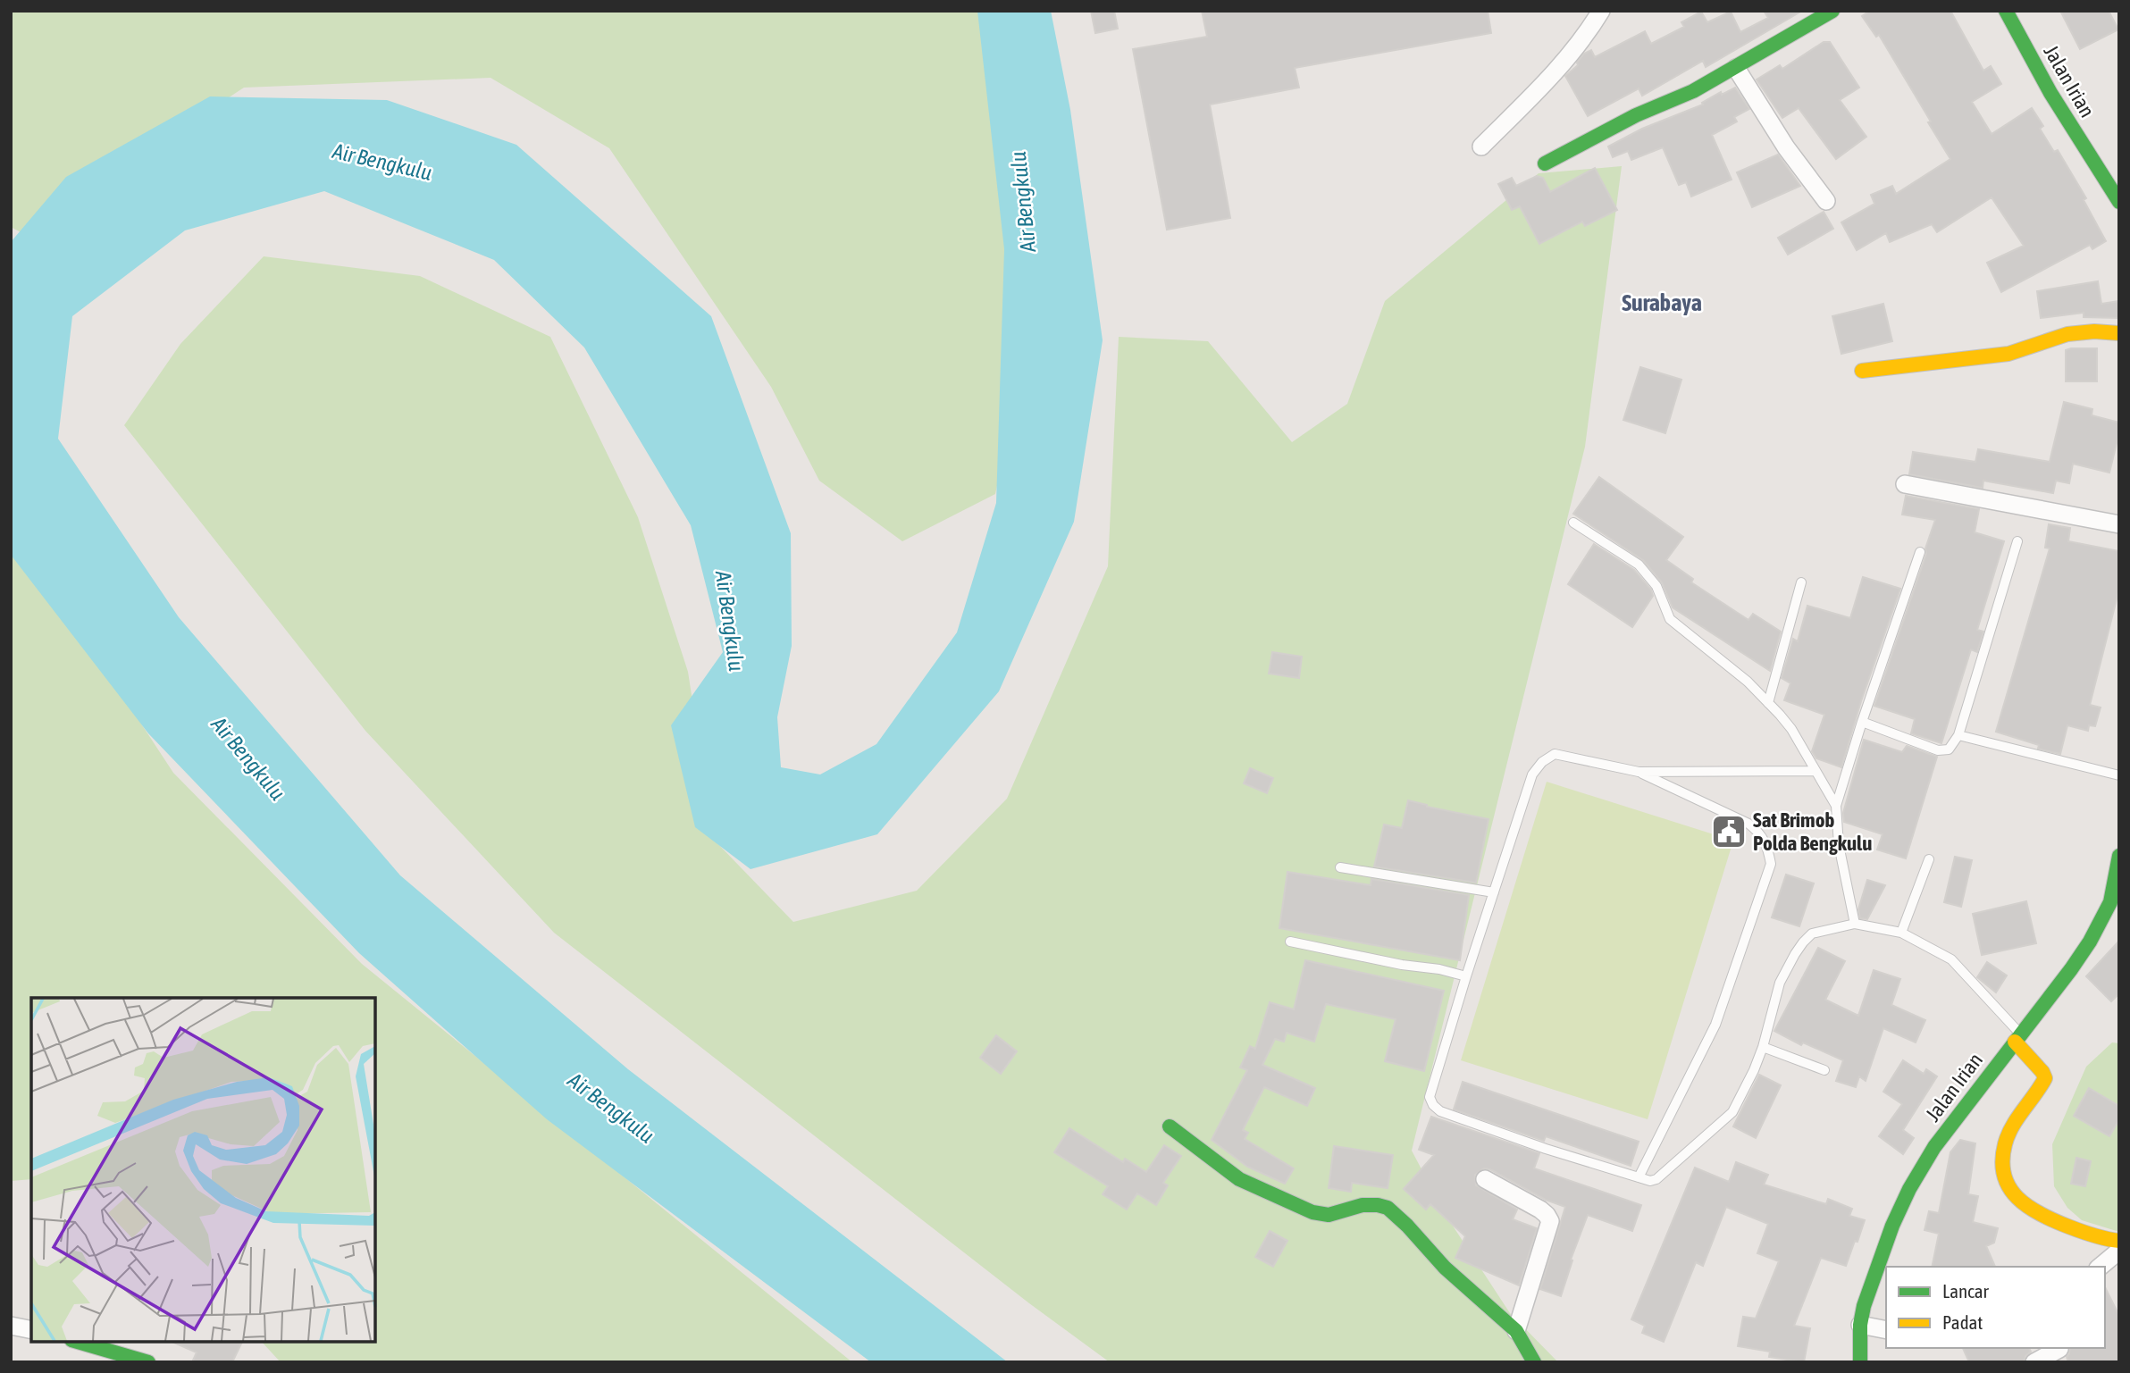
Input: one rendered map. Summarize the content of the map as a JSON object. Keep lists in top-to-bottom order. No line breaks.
{"streets":{"street":["Jalan Irian"]},"districts":["Surabaya"],"water":["Air Bengkulu"],"places":{"public building":["Sat Brimob Polda Bengkulu"]},"legend":["Lancar","Padat"]}
